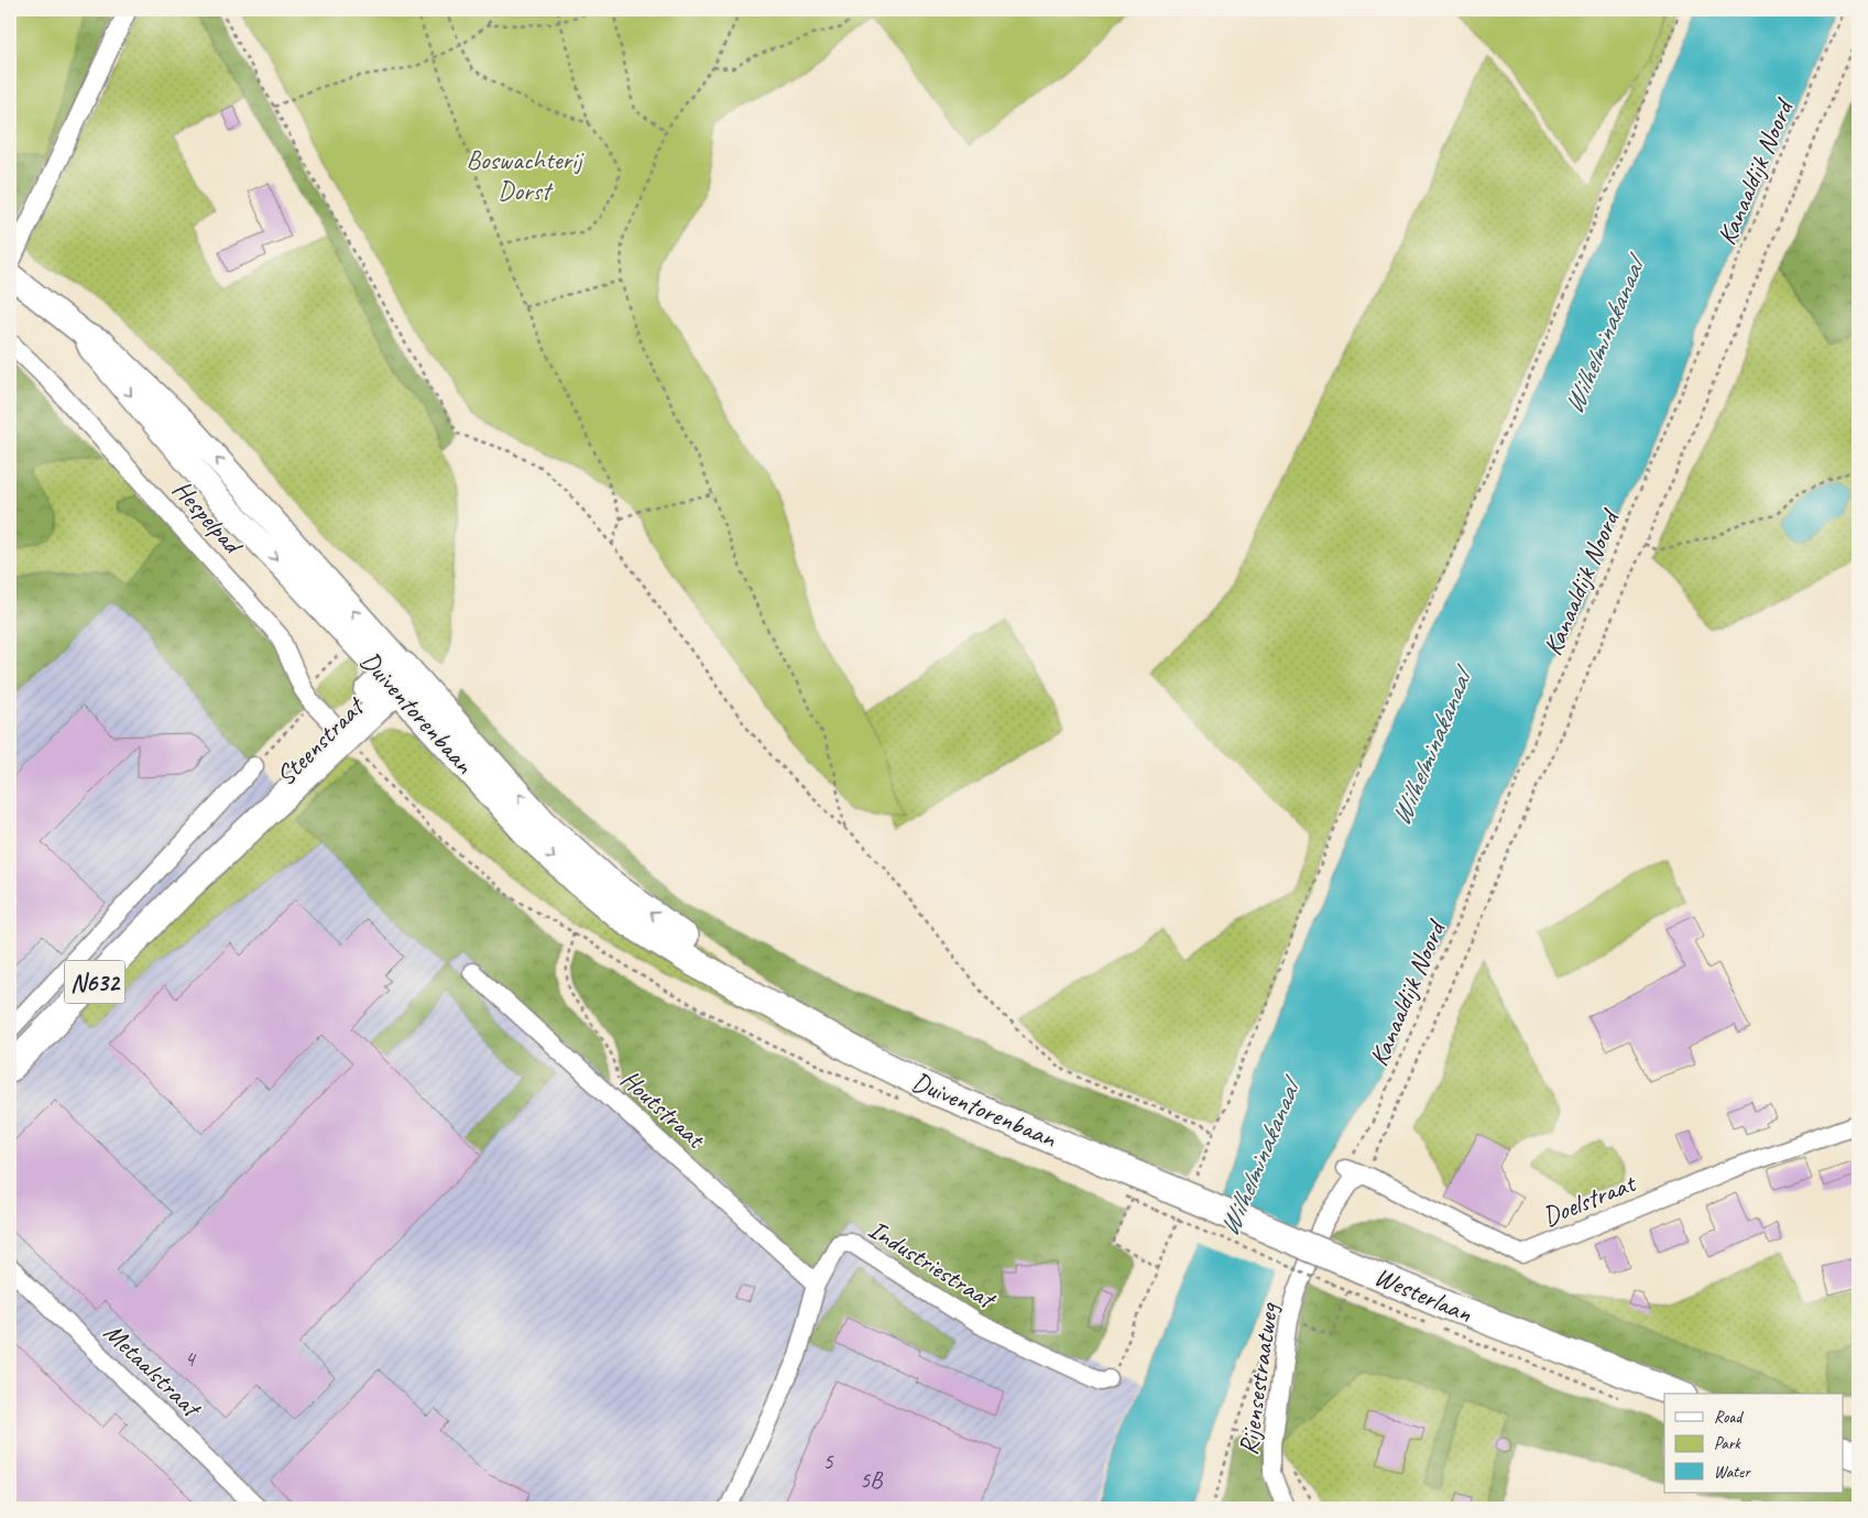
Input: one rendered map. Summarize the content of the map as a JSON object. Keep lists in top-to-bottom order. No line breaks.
{"streets":{"main road":["Duiventorenbaan","Steenstraat","N632","Westerlaan"],"street":["Hespelpad","Houtstraat","Doelstraat","Industriestraat","Metaalstraat","Rijensestraatweg"],"path":["Kanaaldijk Noord"]},"crossings":[["Kanaaldijk Noord","Doelstraat"],["Kanaaldijk Noord","Rijensestraatweg"],["Hespelpad","Steenstraat"],["Duiventorenbaan","Steenstraat"],["Duiventorenbaan","Westerlaan"],["Houtstraat","Industriestraat"],["Doelstraat","Rijensestraatweg"]],"water":["Wilhelminakanaal"],"parks":["Boswachterij Dorst"],"house_numbers":["4","5","5B"],"legend":["Road","Park","Water"]}
